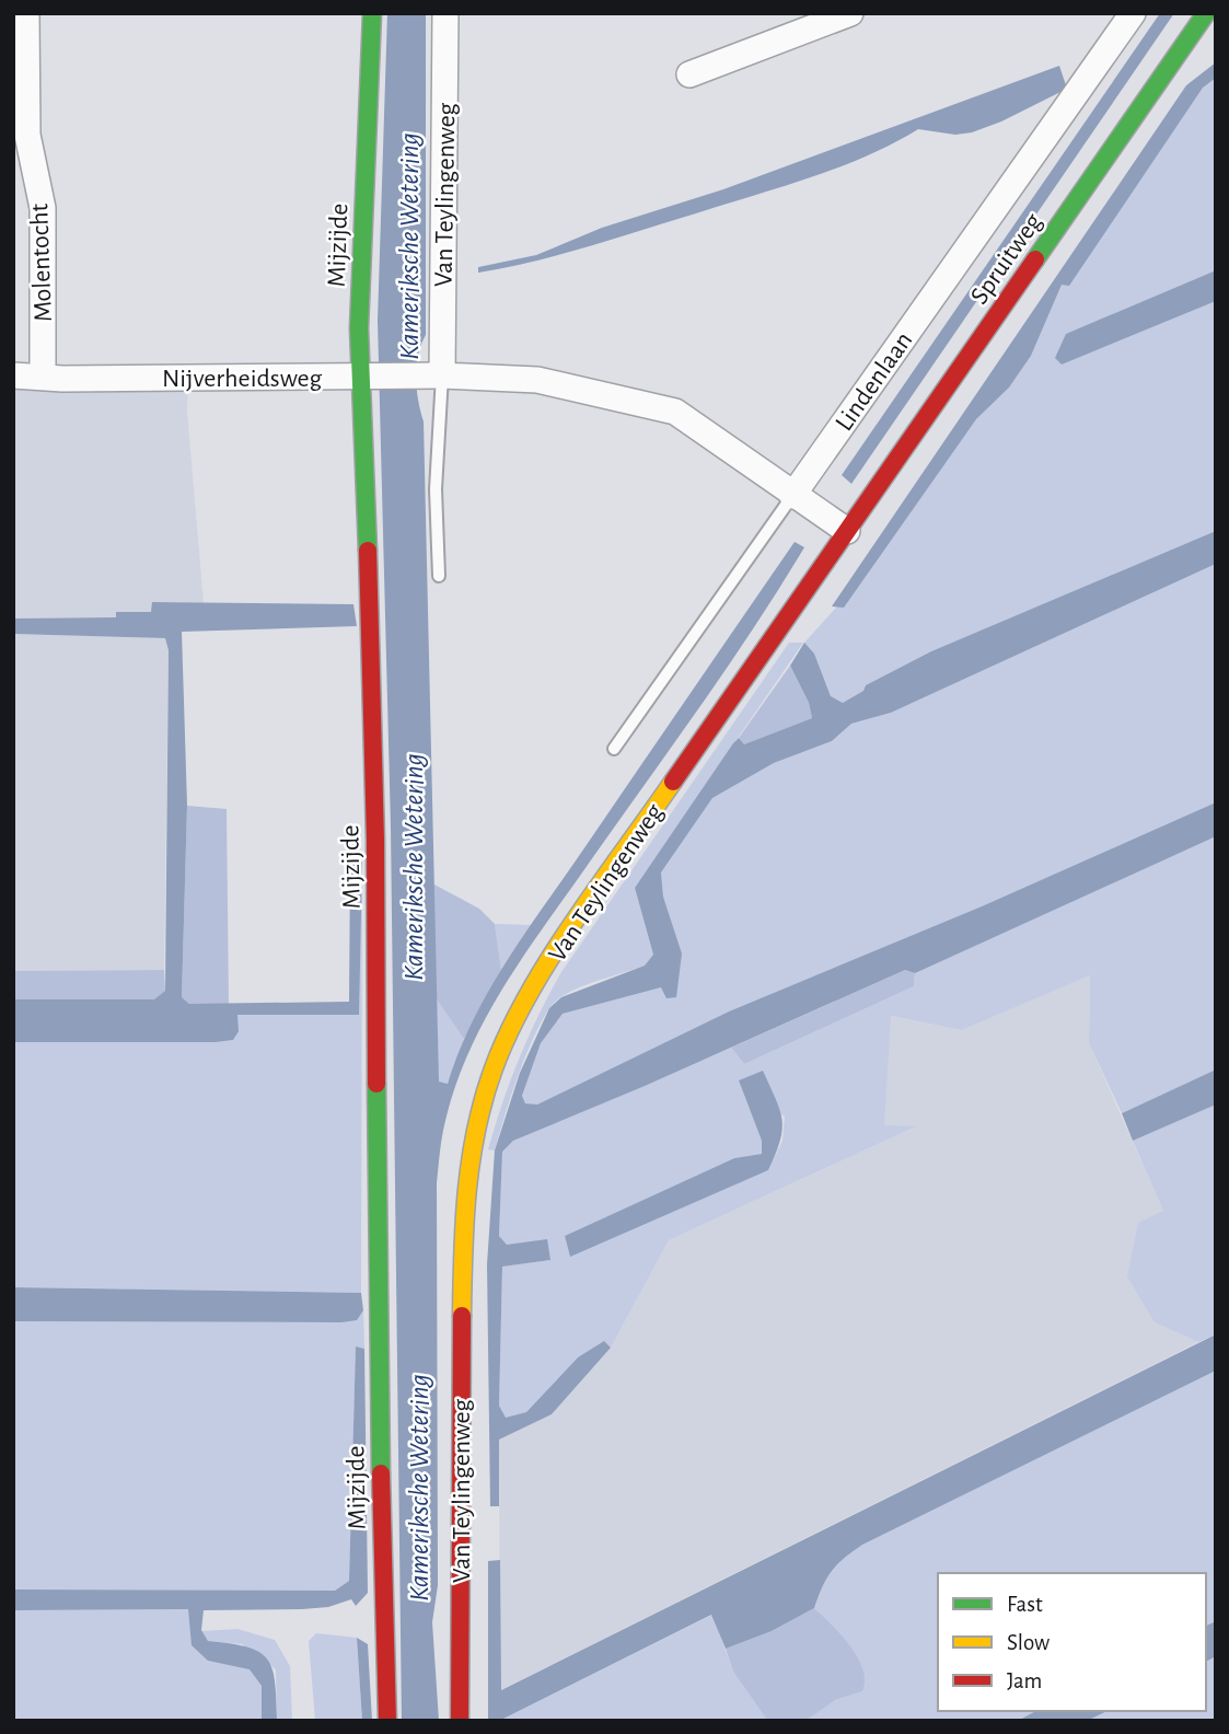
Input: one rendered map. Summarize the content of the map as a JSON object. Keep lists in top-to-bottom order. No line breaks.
{"streets":{"main road":["Van Teylingenweg","Mijzijde","Spruitweg"],"street":["Molentocht","Nijverheidsweg","Lindenlaan"]},"crossings":[["Van Teylingenweg","Spruitweg"],["Van Teylingenweg","Nijverheidsweg"],["Mijzijde","Nijverheidsweg"],["Molentocht","Nijverheidsweg"]],"water":["Kameriksche Wetering"],"legend":["Fast","Slow","Jam"]}
